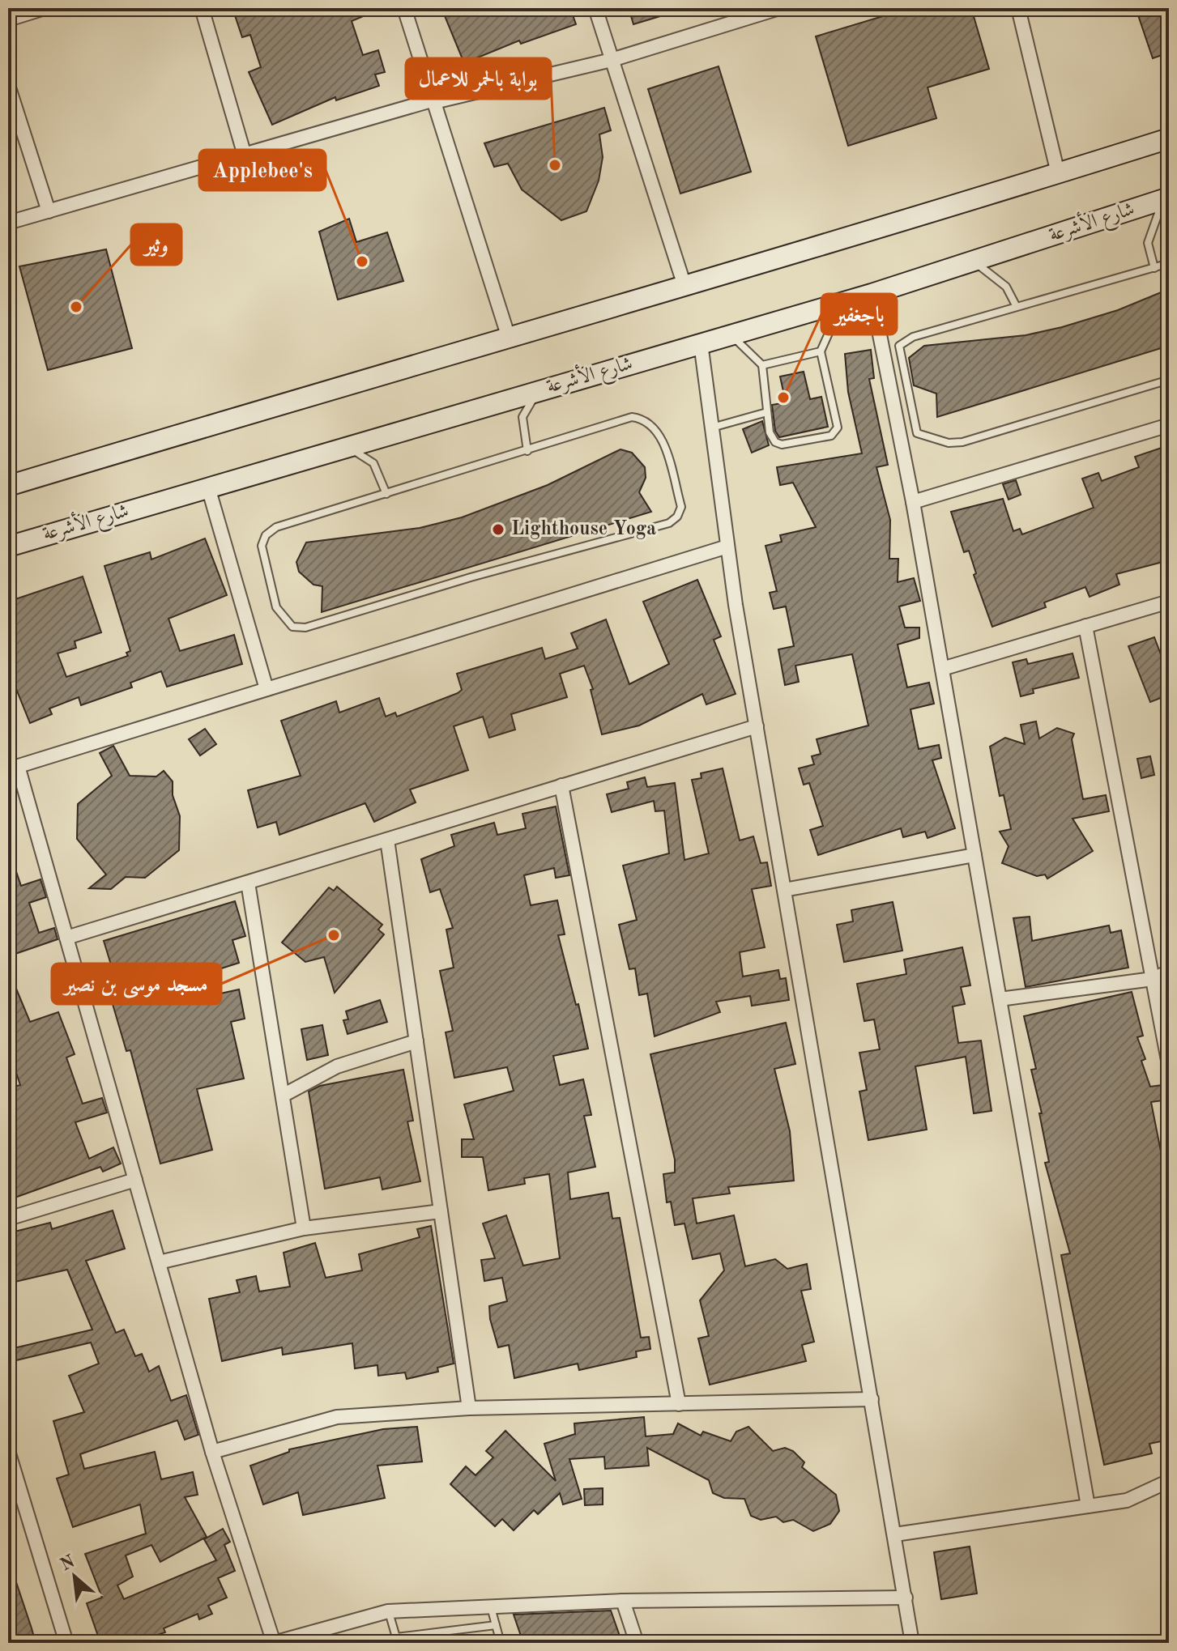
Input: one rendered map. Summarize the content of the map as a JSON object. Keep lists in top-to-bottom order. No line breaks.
{"streets":{"street":["شارع الأشرعة"]},"places":["بوابة بالحمر للاعمال","Applebee's","وثير","باجغفير","Lighthouse Yoga","مسجد موسى بن نصير"],"north":"top left"}
